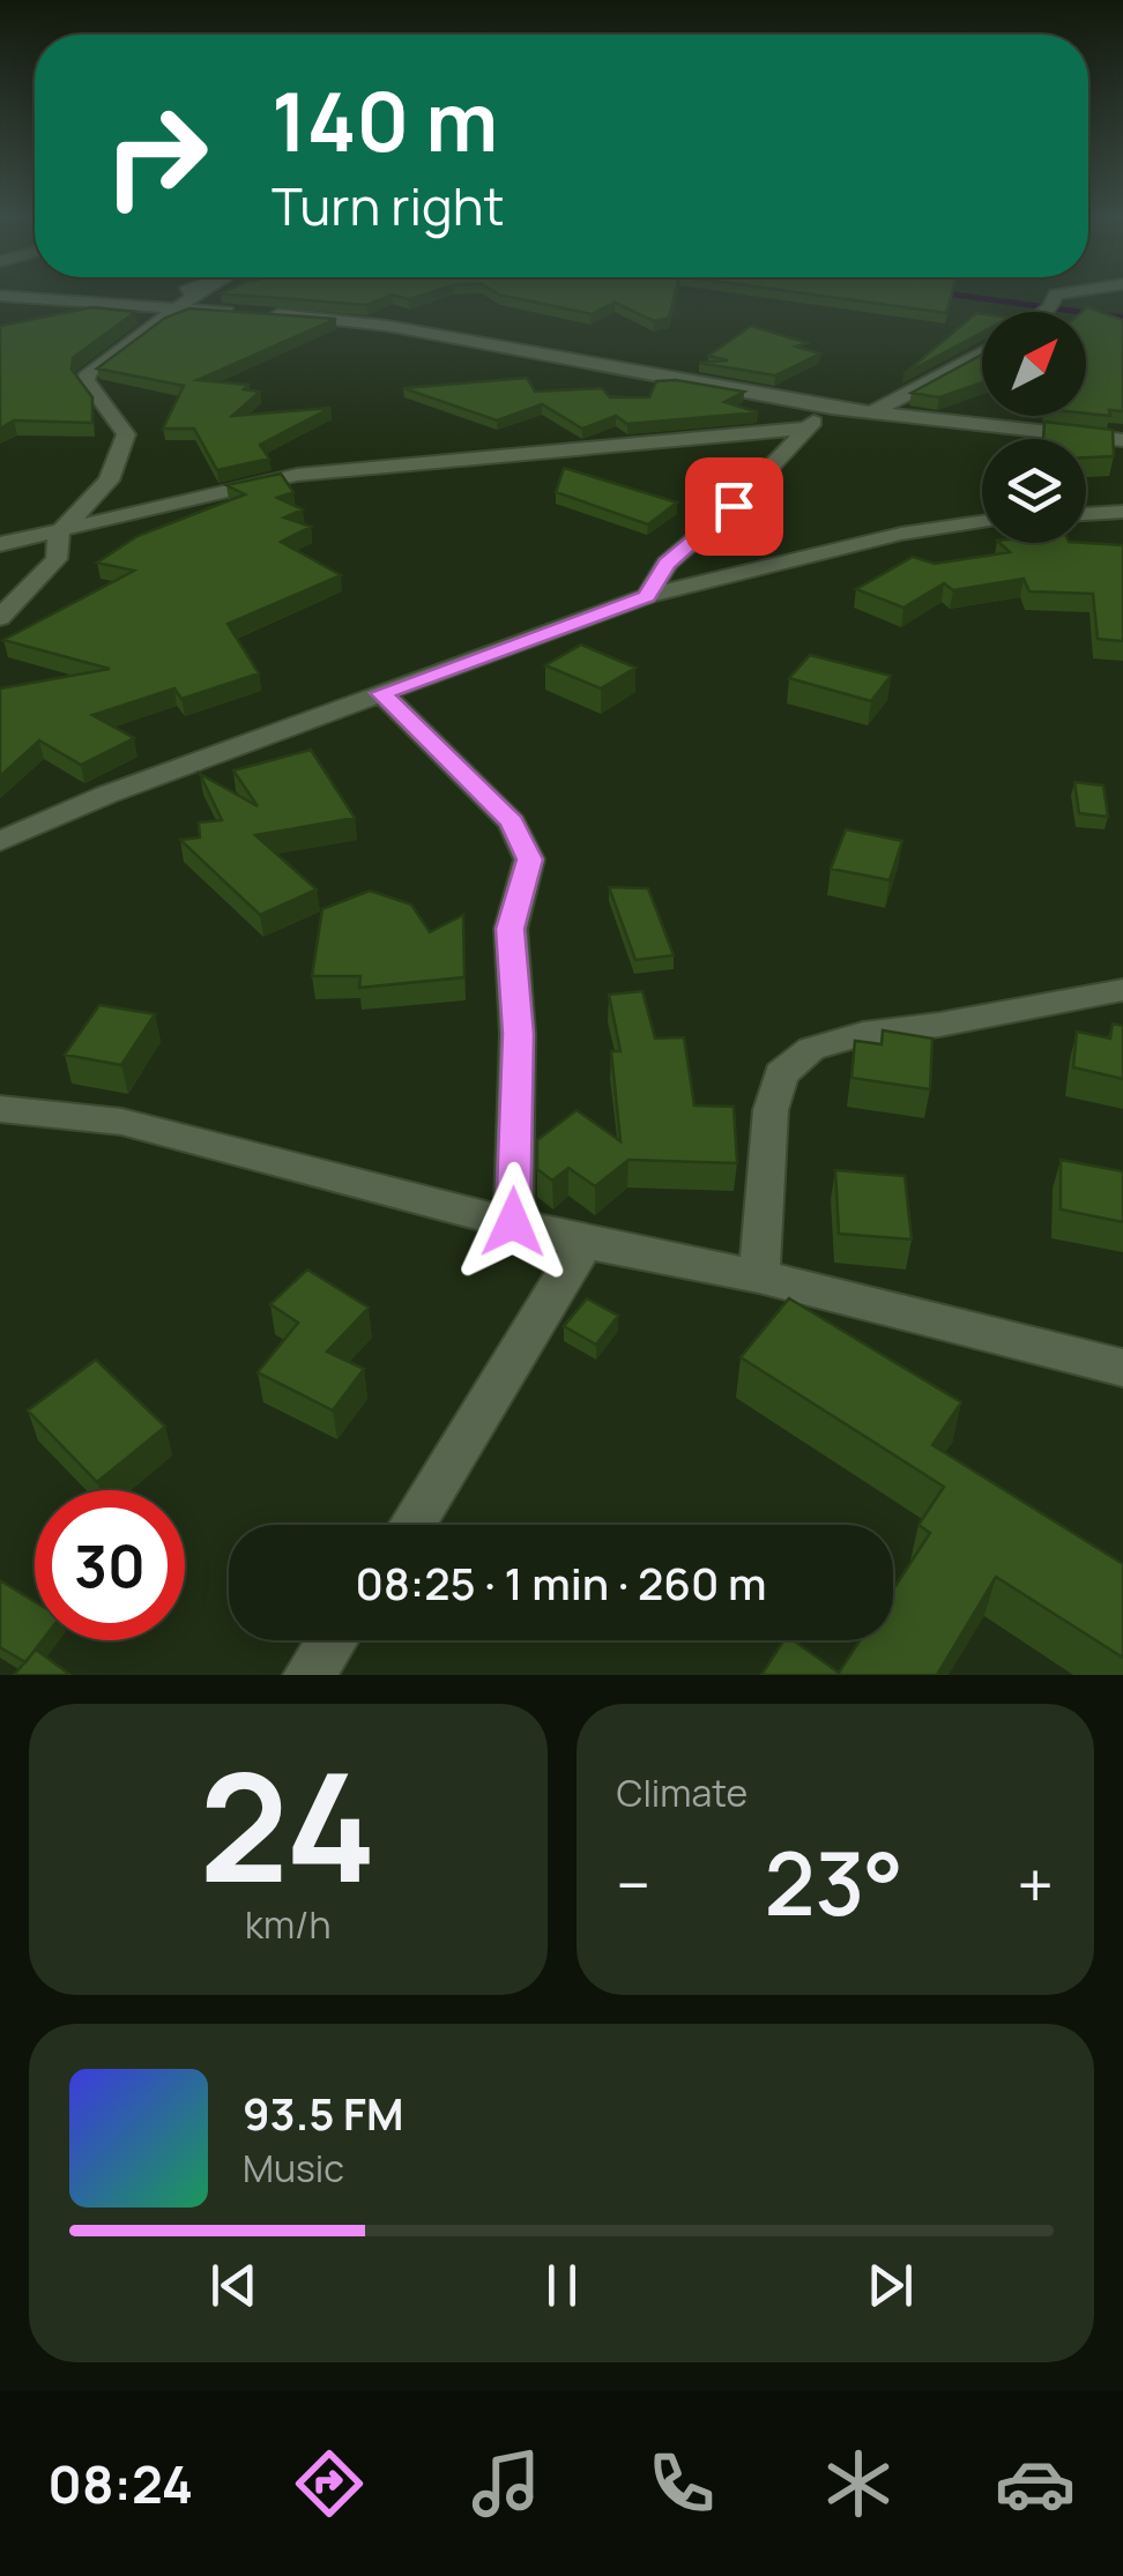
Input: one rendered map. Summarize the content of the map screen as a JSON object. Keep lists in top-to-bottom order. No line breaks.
{"north":"top right","page":{"turn":["140 m","Turn right"],"limit":"30","trip":"08:25 · 1 min · 260 m","tile":[["24","km/h"],"Climate"],"heat":["−","23°","+"],"song":["93.5 FM","Music"],"tabs":"08:24"}}
